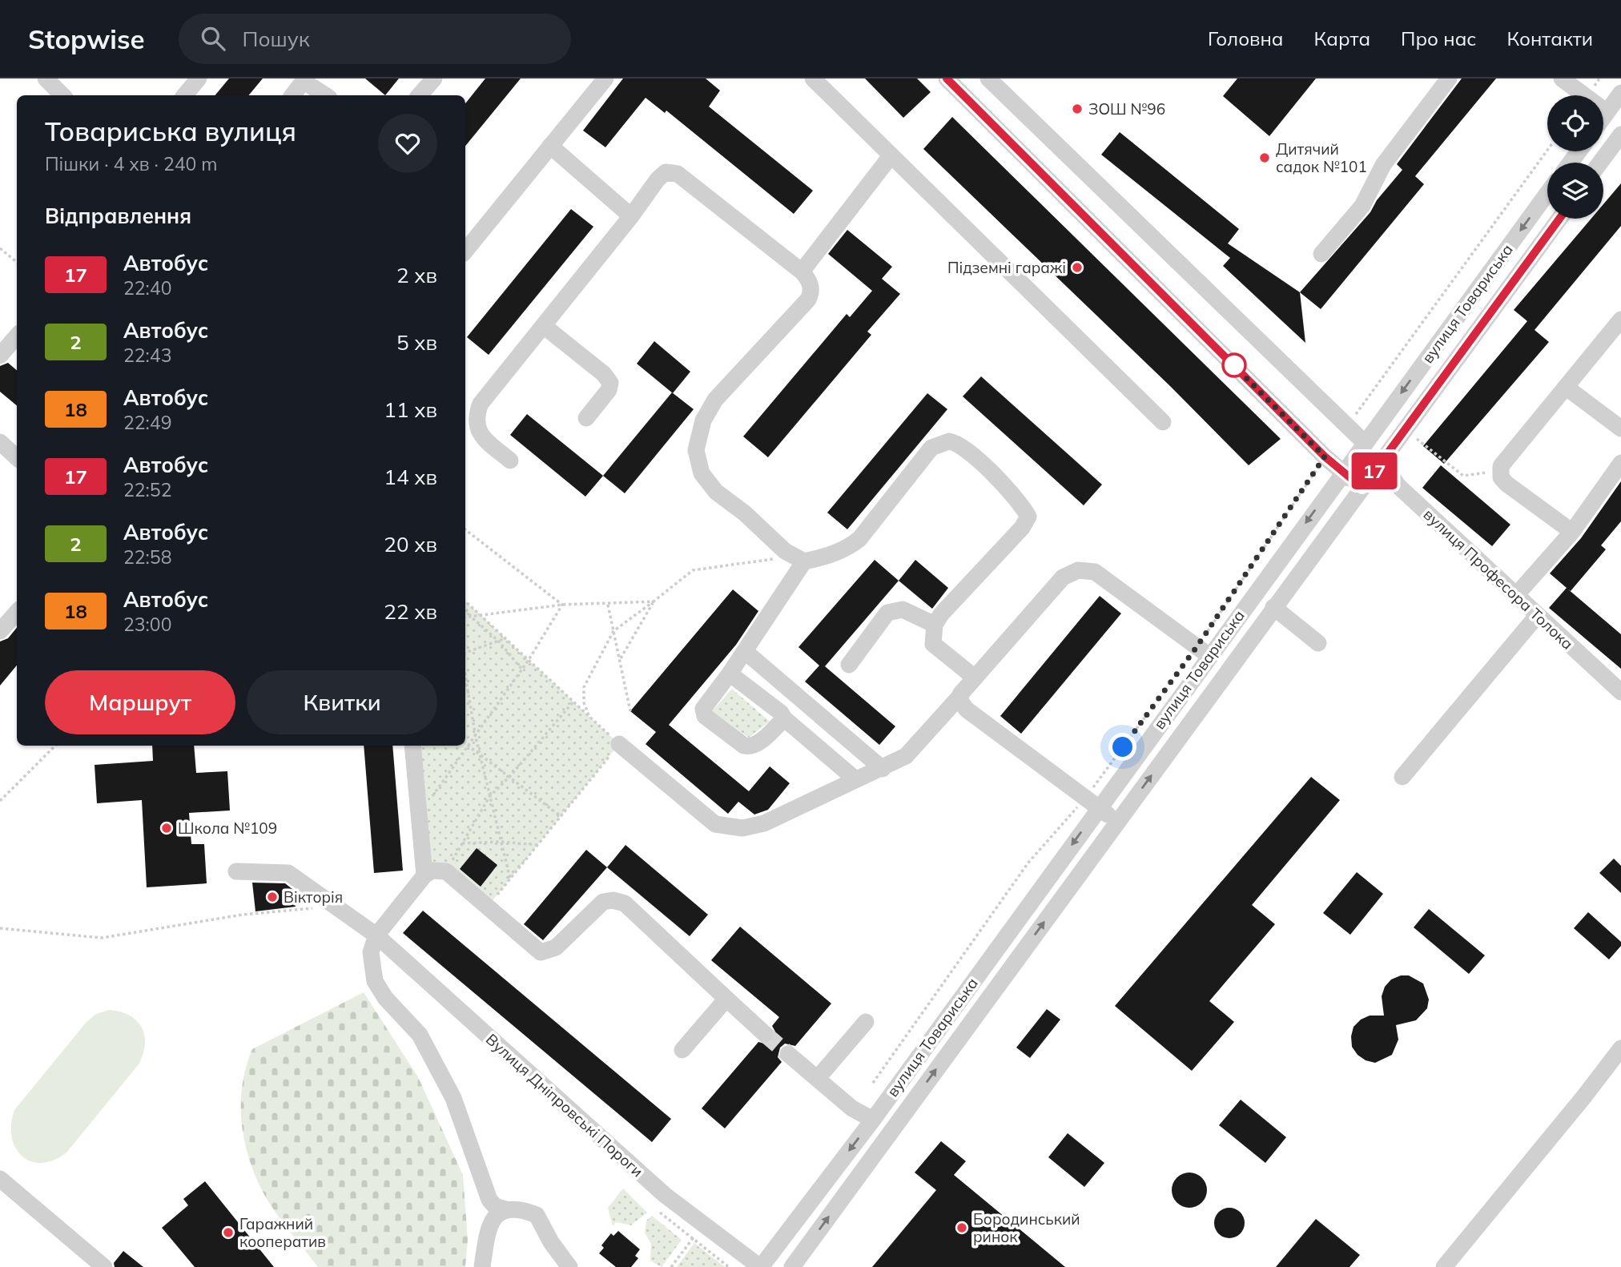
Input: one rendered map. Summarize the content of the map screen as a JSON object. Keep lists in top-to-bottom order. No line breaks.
{"streets":{"street":["вулиця Товариська","вулиця Професора Толока","Вулиця Дніпровські Пороги"]},"crossings":[["вулиця Товариська","вулиця Професора Толока"],["вулиця Товариська","Вулиця Дніпровські Пороги"]],"places":["ЗОШ №96","Дитячий садок №101","Підземні гаражі","Школа №109","Вікторія","Бородинський ринок","Гаражний кооператив"],"lines":["bus line 17"],"page":{"header":"Stopwise","search":"Пошук","nav":["Головна","Карта","Про нас","Контакти"],"on_map":"17","heading":[["Товариська вулиця","Пішки · 4 хв · 240 m"],"Відправлення"],"list":[{"mark":"17","name":"Автобус","note":"22:40","value":"2 хв"},{"mark":"2","name":"Автобус","note":"22:43","value":"5 хв"},{"mark":"18","name":"Автобус","note":"22:49","value":"11 хв"},{"mark":"17","name":"Автобус","note":"22:52","value":"14 хв"},{"mark":"2","name":"Автобус","note":"22:58","value":"20 хв"},{"mark":"18","name":"Автобус","note":"23:00","value":"22 хв"}],"buttons":["Маршрут","Квитки"]}}
